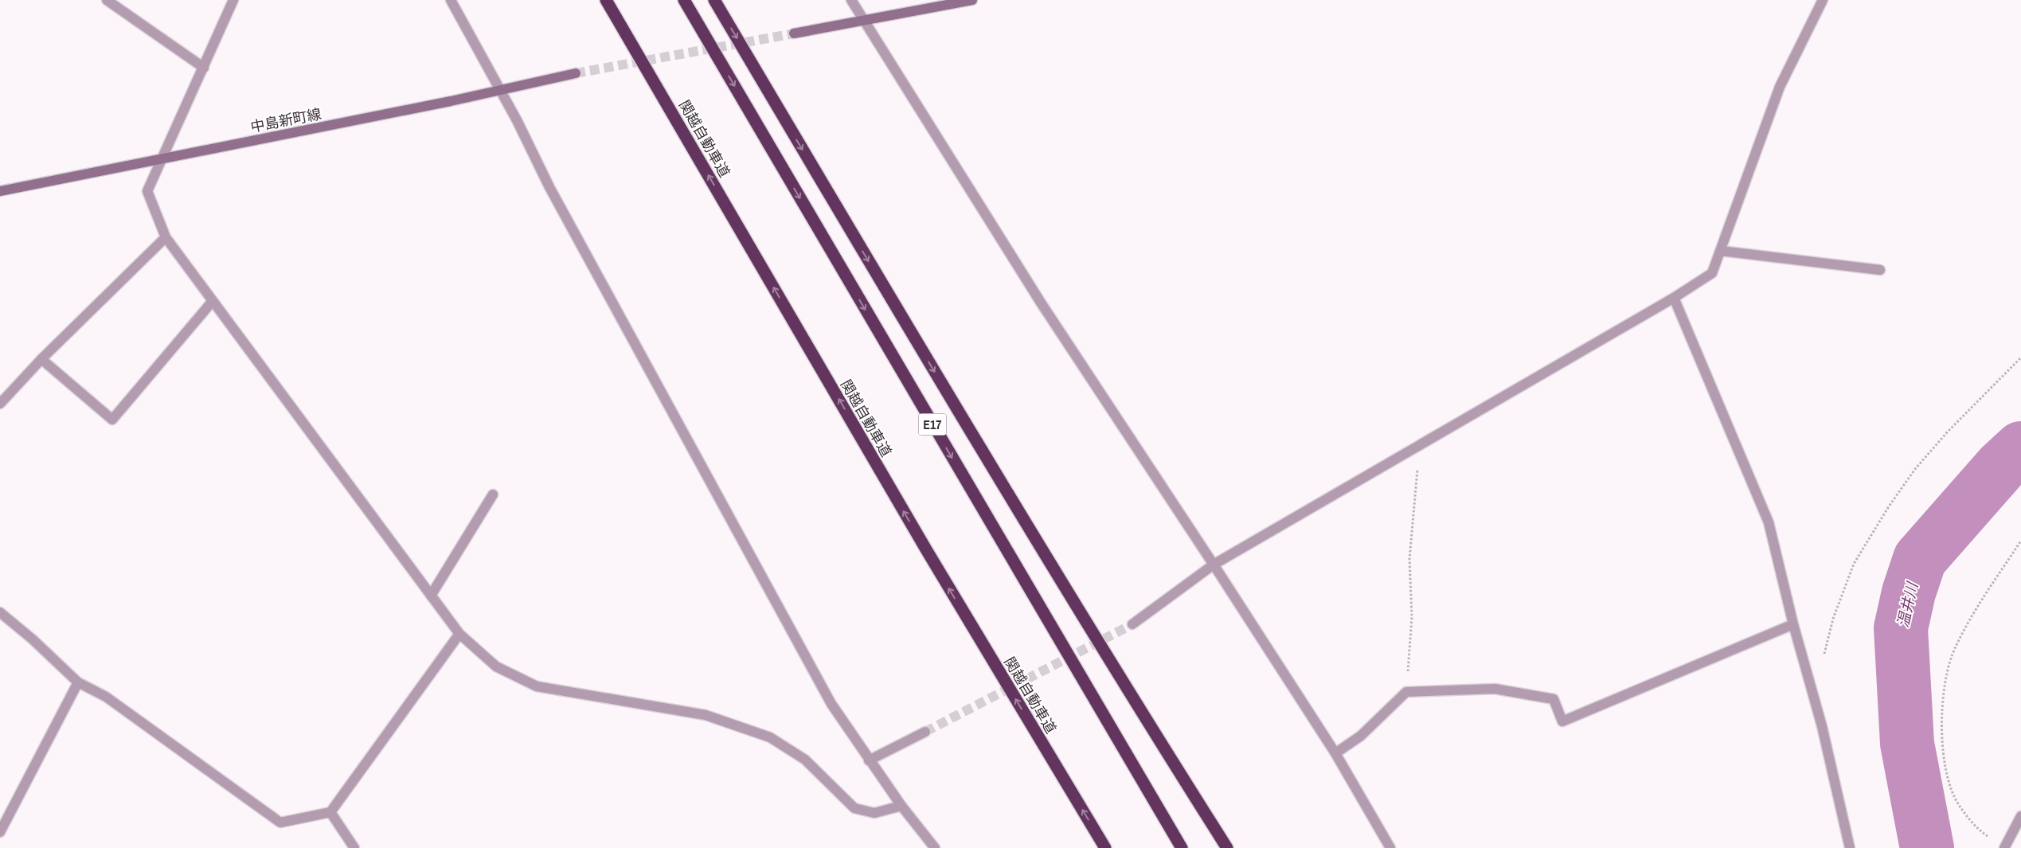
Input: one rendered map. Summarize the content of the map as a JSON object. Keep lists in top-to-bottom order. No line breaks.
{"streets":{"highway":["関越自動車道","E17"],"main road":["中島新町線"]},"water":["温井川"]}
